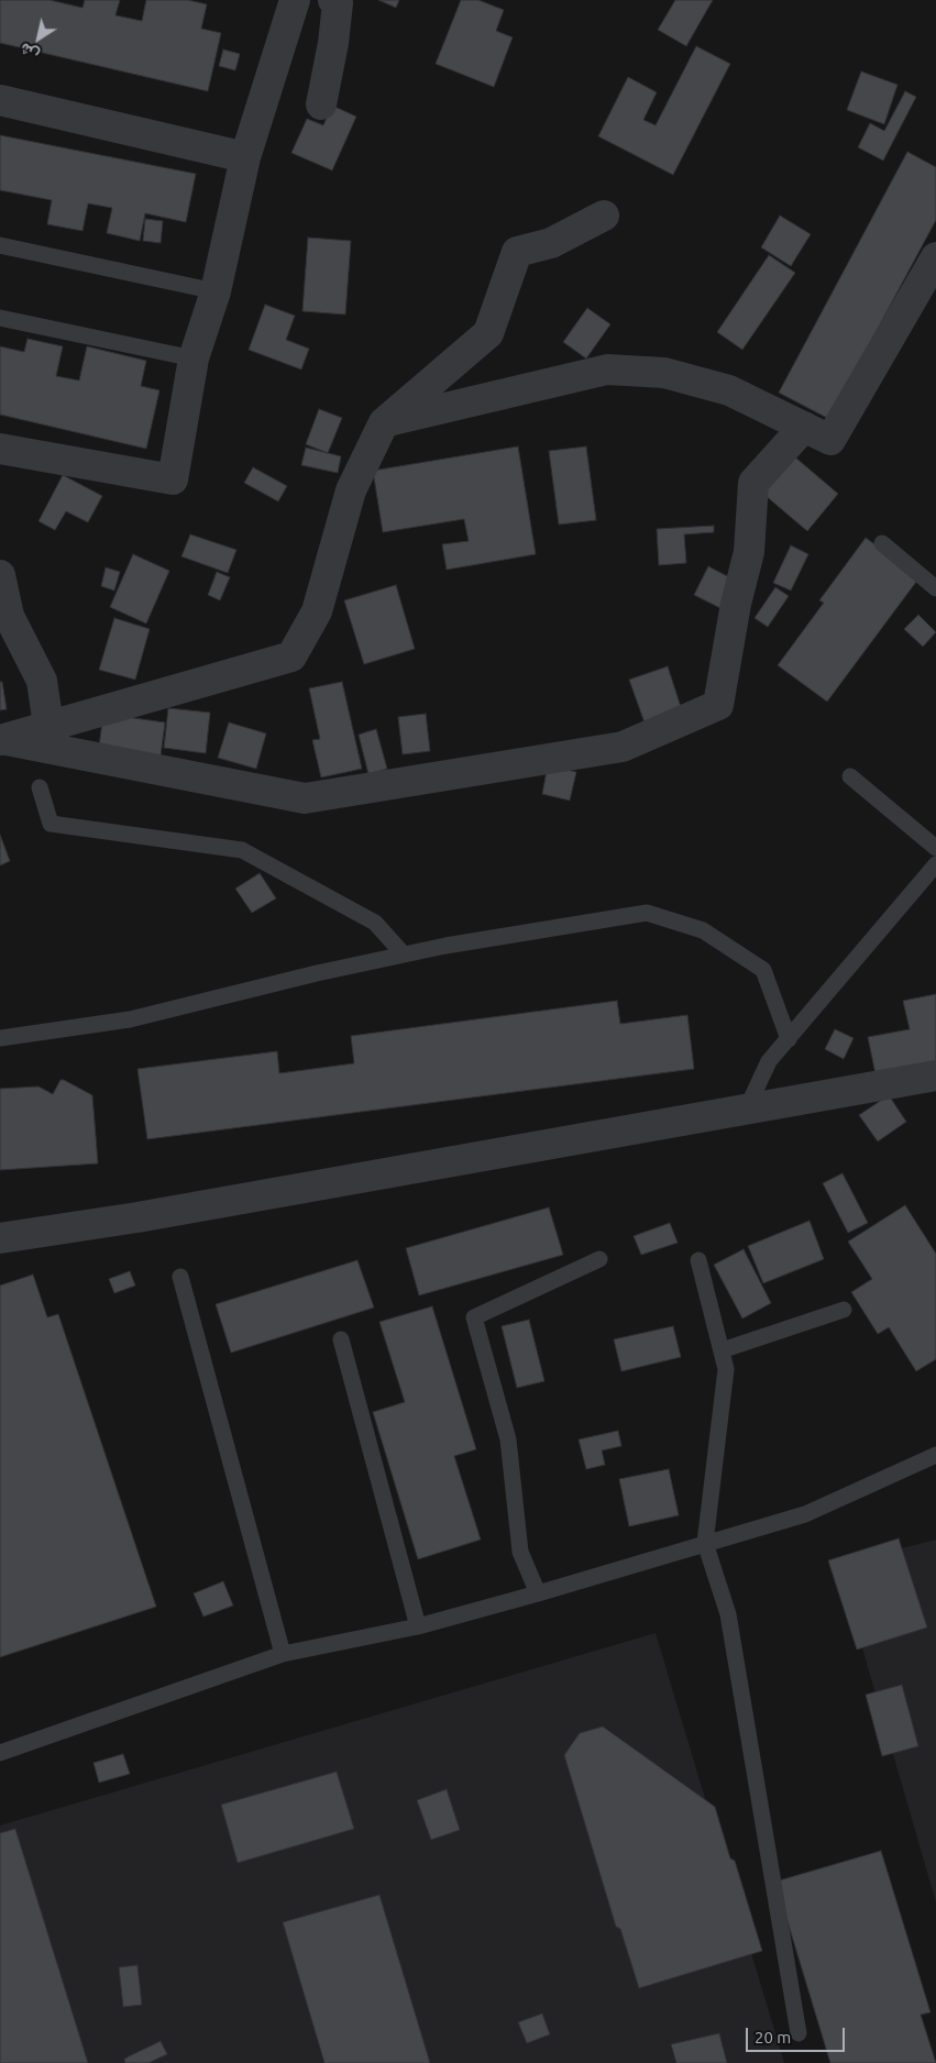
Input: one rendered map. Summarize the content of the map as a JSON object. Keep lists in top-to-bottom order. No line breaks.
{"scale_bar":"20 m","north":"bottom left"}
